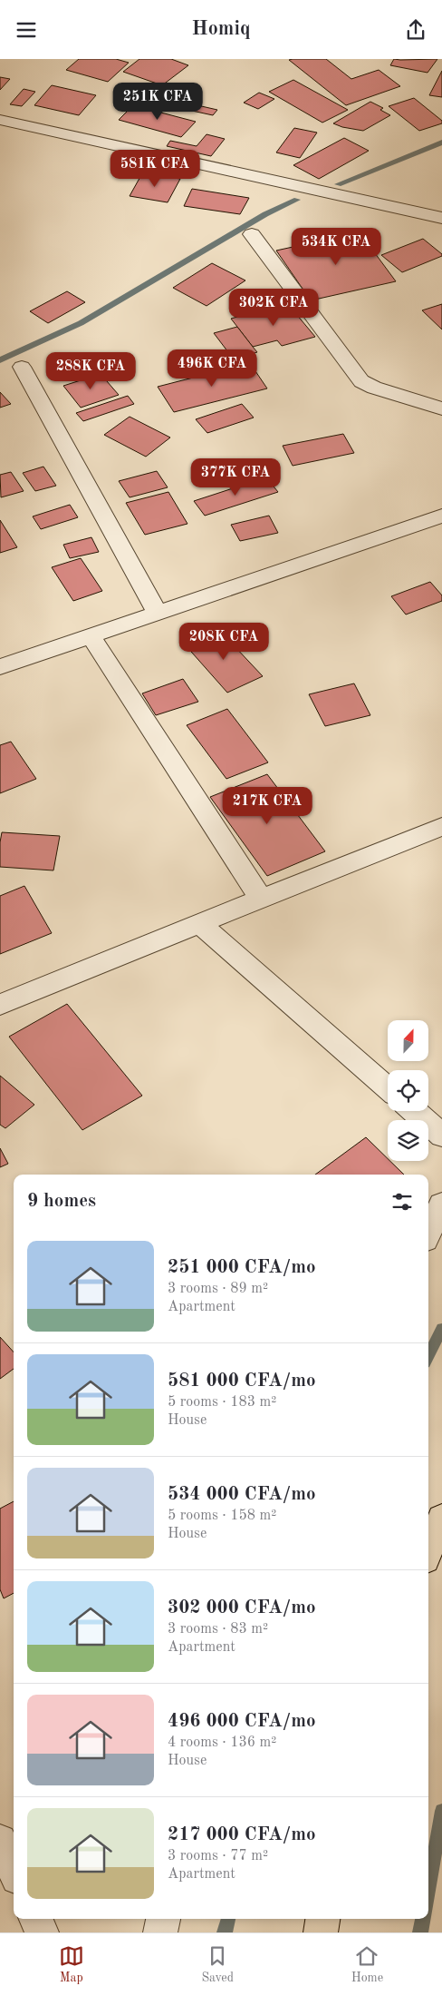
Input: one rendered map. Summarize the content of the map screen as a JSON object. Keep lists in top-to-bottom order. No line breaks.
{"north":"top","page":{"header":"Homiq","price":["251K CFA","581K CFA","534K CFA","302K CFA","496K CFA","288K CFA","377K CFA","208K CFA","217K CFA"],"heading":"9 homes","list":[{"name":"251 000 CFA/mo","note":"3 rooms · 89 m² · Apartment"},{"name":"581 000 CFA/mo","note":"5 rooms · 183 m² · House"},{"name":"534 000 CFA/mo","note":"5 rooms · 158 m² · House"},{"name":"302 000 CFA/mo","note":"3 rooms · 83 m² · Apartment"},{"name":"496 000 CFA/mo","note":"4 rooms · 136 m² · House"},{"name":"217 000 CFA/mo","note":"3 rooms · 77 m² · Apartment"}],"tabs":["Map","Saved","Home"]}}
